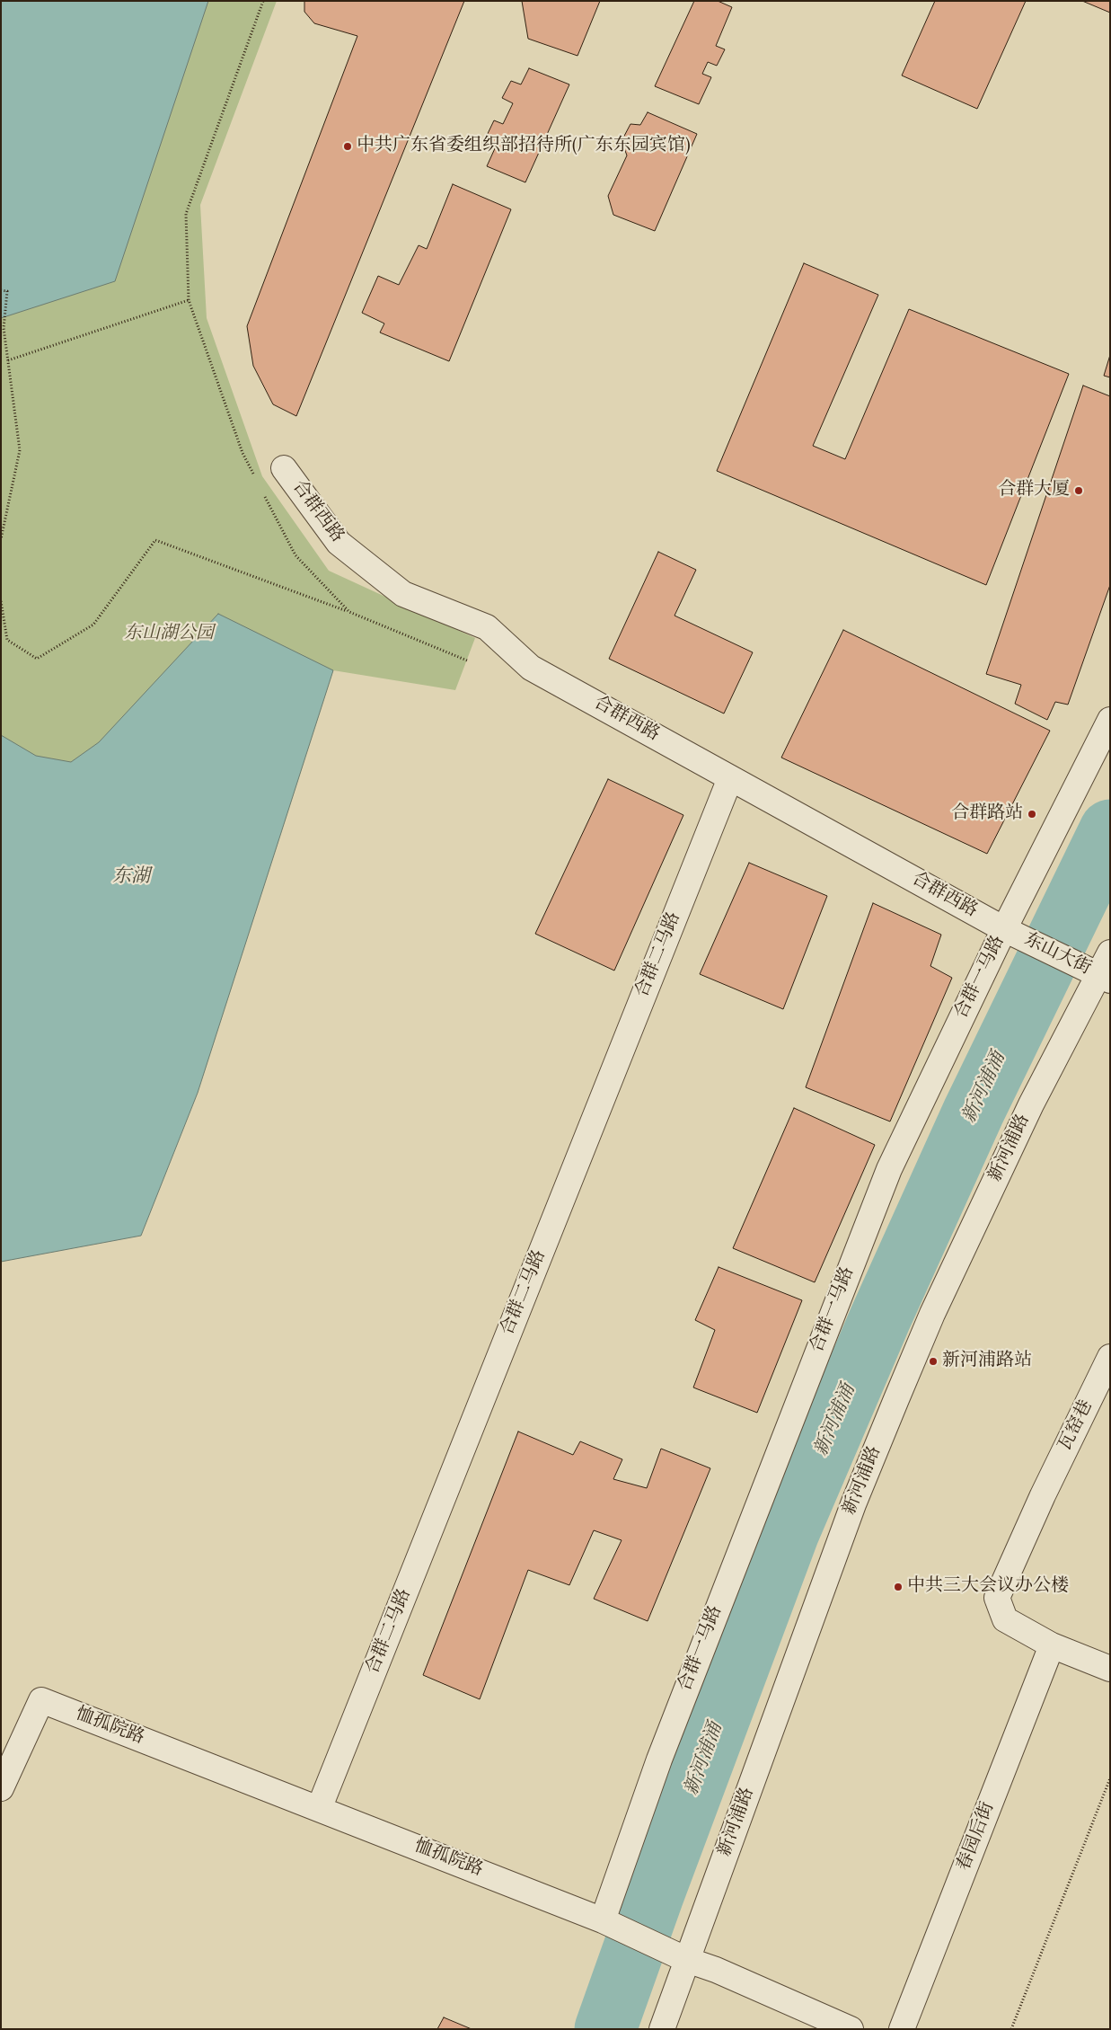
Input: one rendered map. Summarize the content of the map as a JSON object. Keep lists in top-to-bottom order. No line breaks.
{"streets":{"street":["合群西路","合群二马路","东山大街","合群一马路","新河浦路","瓦窑巷","恤孤院路","春园后街"]},"crossings":[["合群西路","合群二马路"],["合群西路","东山大街"],["合群西路","合群一马路"],["合群二马路","恤孤院路"],["东山大街","合群一马路"],["东山大街","新河浦路"],["合群一马路","恤孤院路"],["新河浦路","恤孤院路"],["瓦窑巷","春园后街"]],"water":["东湖","新河浦涌"],"parks":["东山湖公园"],"places":["中共广东省委组织部招待所(广东东园宾馆)","合群大厦","合群路站","新河浦路站","中共三大会议办公楼"]}
